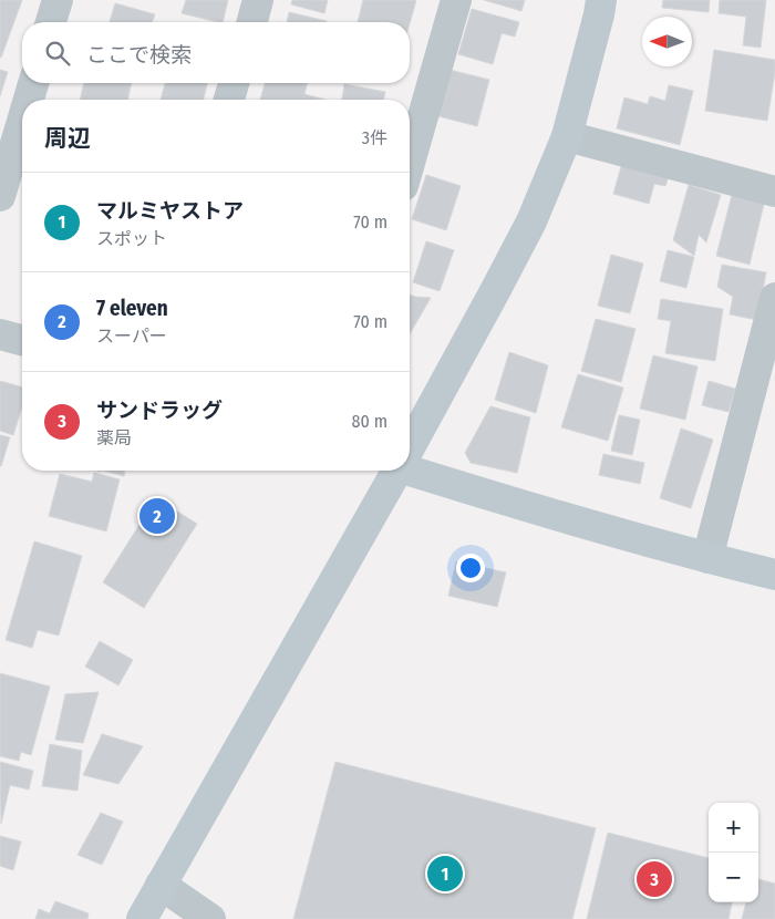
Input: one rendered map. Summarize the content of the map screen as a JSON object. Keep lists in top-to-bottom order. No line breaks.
{"north":"left","page":{"search":"ここで検索","heading":["周辺","3件"],"list":[{"mark":"1","name":"マルミヤストア","note":"スポット","value":"70 m"},{"mark":"2","name":"7 eleven","note":"スーパー","value":"70 m"},{"mark":"3","name":"サンドラッグ","note":"薬局","value":"80 m"}],"pins":["2","1","3"],"map_buttons":["+","−"]}}
